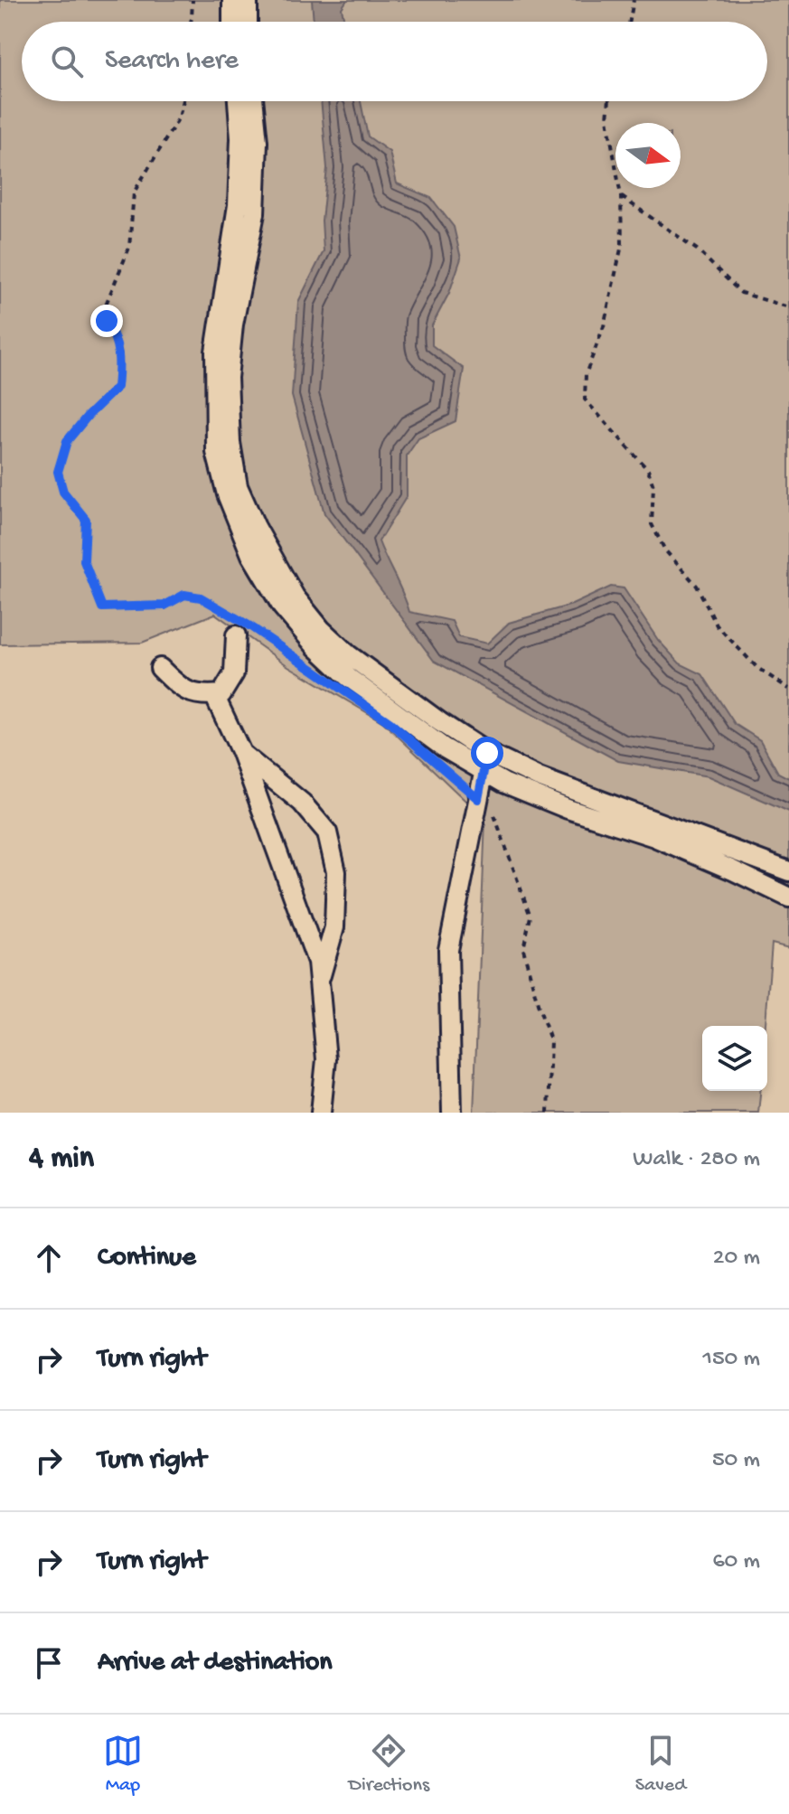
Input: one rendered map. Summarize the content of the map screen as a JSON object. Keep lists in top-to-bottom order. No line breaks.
{"north":"right","page":{"search":"Search here","heading":["4 min","Walk · 280 m"],"list":[["Continue","20 m"],["Turn right","150 m"],["Turn right","50 m"],["Turn right","60 m"],"Arrive at destination"],"nav":["Map","Directions","Saved"]}}
